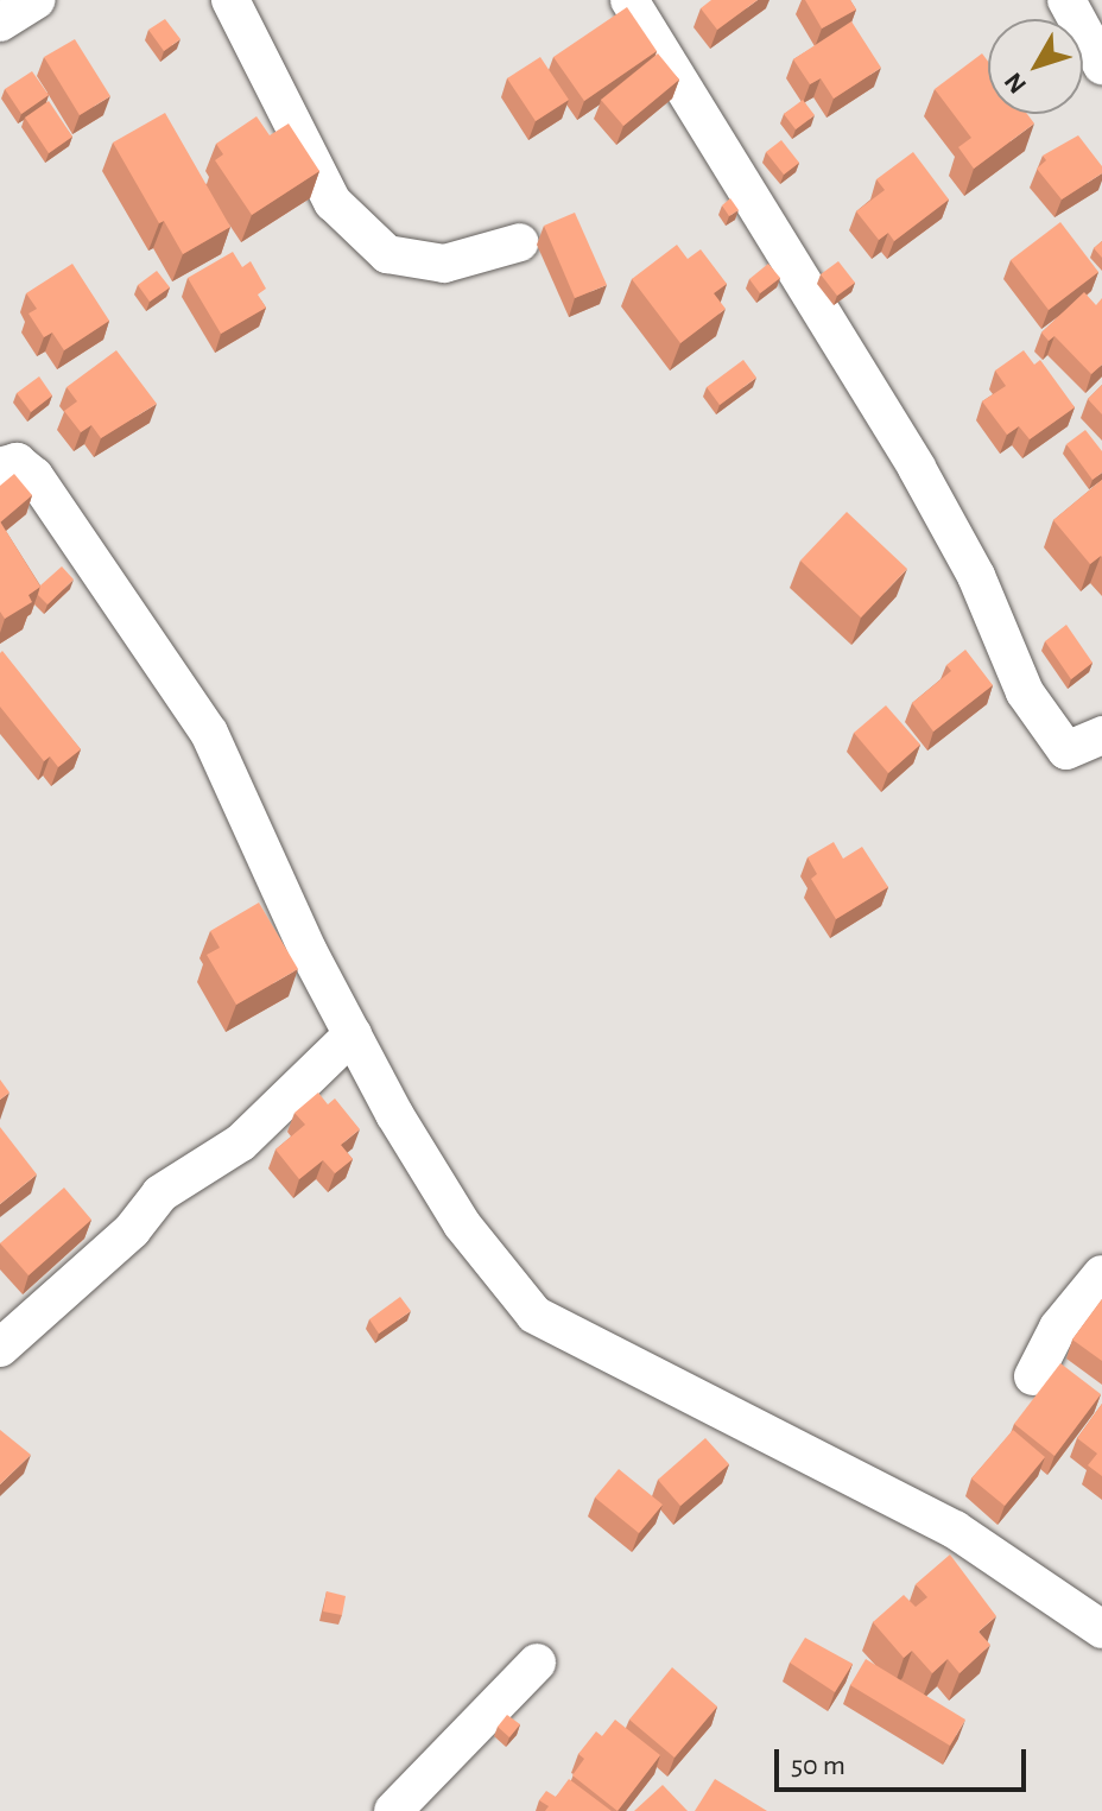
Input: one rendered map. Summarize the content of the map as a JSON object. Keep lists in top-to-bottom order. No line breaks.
{"scale_bar":"50 m","north":"bottom left"}
